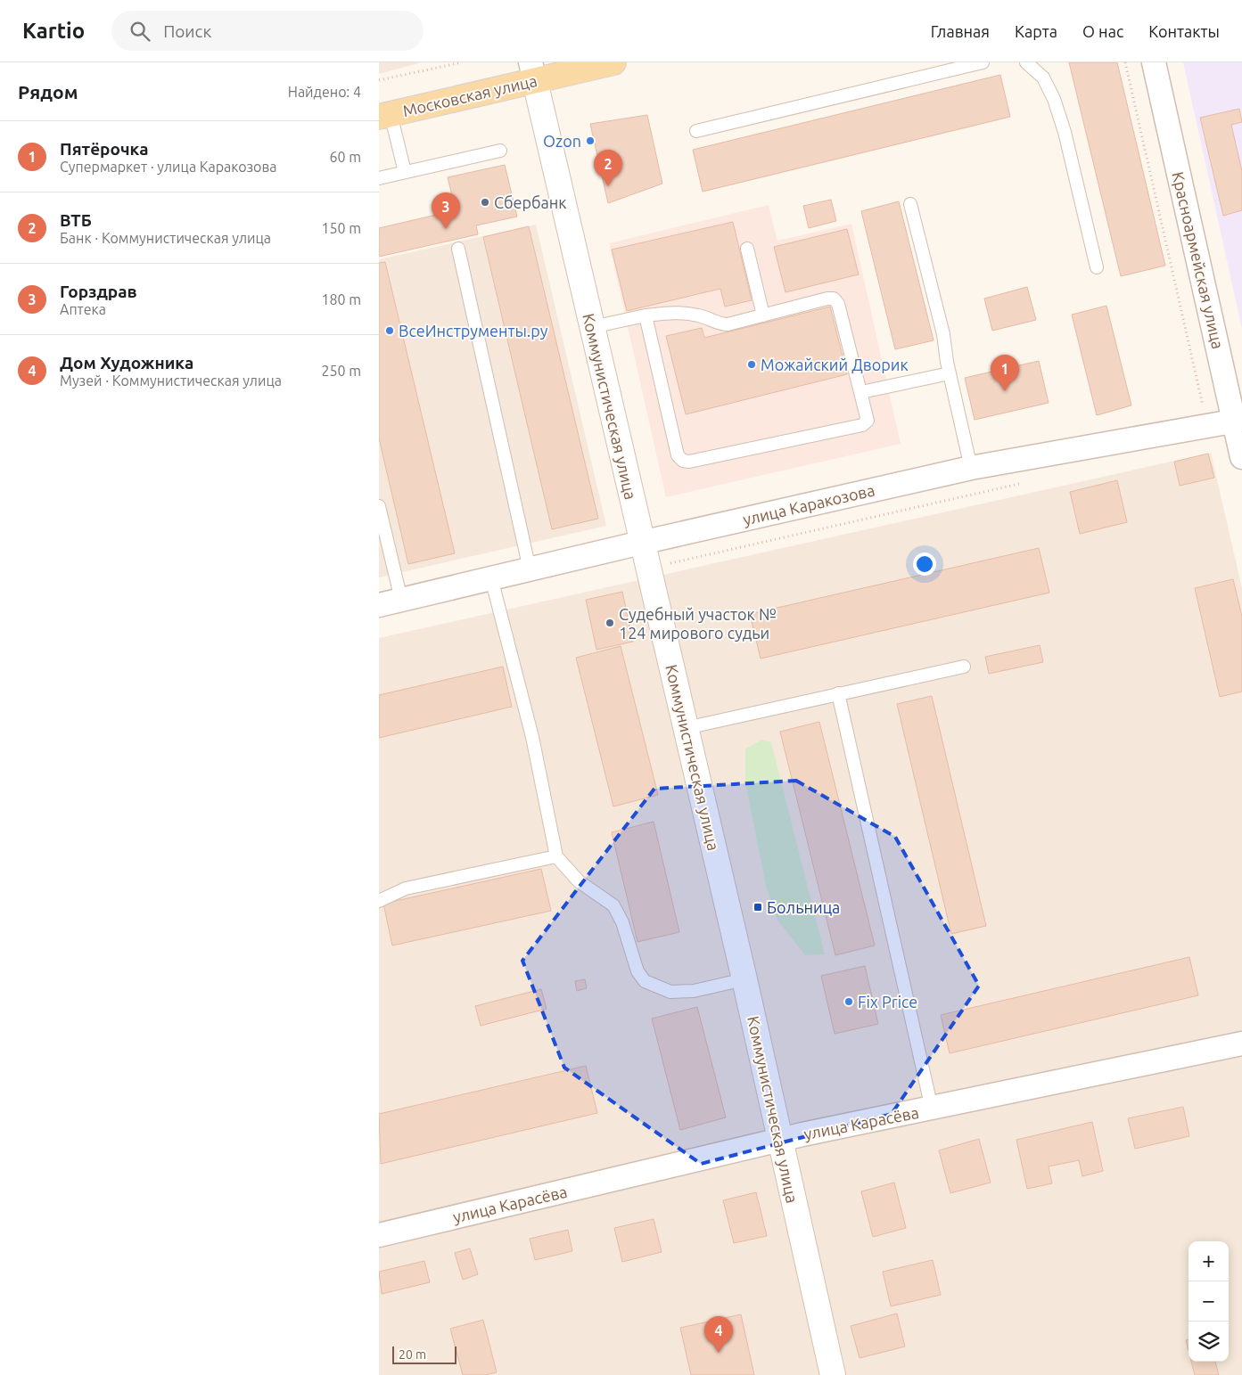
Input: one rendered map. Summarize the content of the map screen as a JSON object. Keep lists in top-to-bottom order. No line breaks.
{"streets":{"main road":["Московская улица","Коммунистическая улица"],"street":["Красноармейская улица","улица Каракозова","улица Карасёва"]},"crossings":[["Московская улица","Коммунистическая улица"],["Красноармейская улица","улица Каракозова"],["Коммунистическая улица","улица Каракозова"],["Коммунистическая улица","улица Карасёва"]],"places":{"other":["Ozon","Сбербанк","ВсеИнструменты.ру","Можайский Дворик","Судебный участок № 124 мирового судьи","Fix Price"],"transit":["Больница"]},"scale_bar":"20 m","page":{"header":"Kartio","search":"Поиск","nav":["Главная","Карта","О нас","Контакты"],"heading":["Рядом","Найдено: 4"],"list":[{"mark":"1","name":"Пятёрочка","note":"Супермаркет · улица Каракозова","value":"60 m"},{"mark":"2","name":"ВТБ","note":"Банк · Коммунистическая улица","value":"150 m"},{"mark":"3","name":"Горздрав","note":"Аптека","value":"180 m"},{"mark":"4","name":"Дом Художника","note":"Музей · Коммунистическая улица","value":"250 m"}],"pins":["2","3","1","4"],"map_buttons":["+","−"],"scale":"20 m"}}
